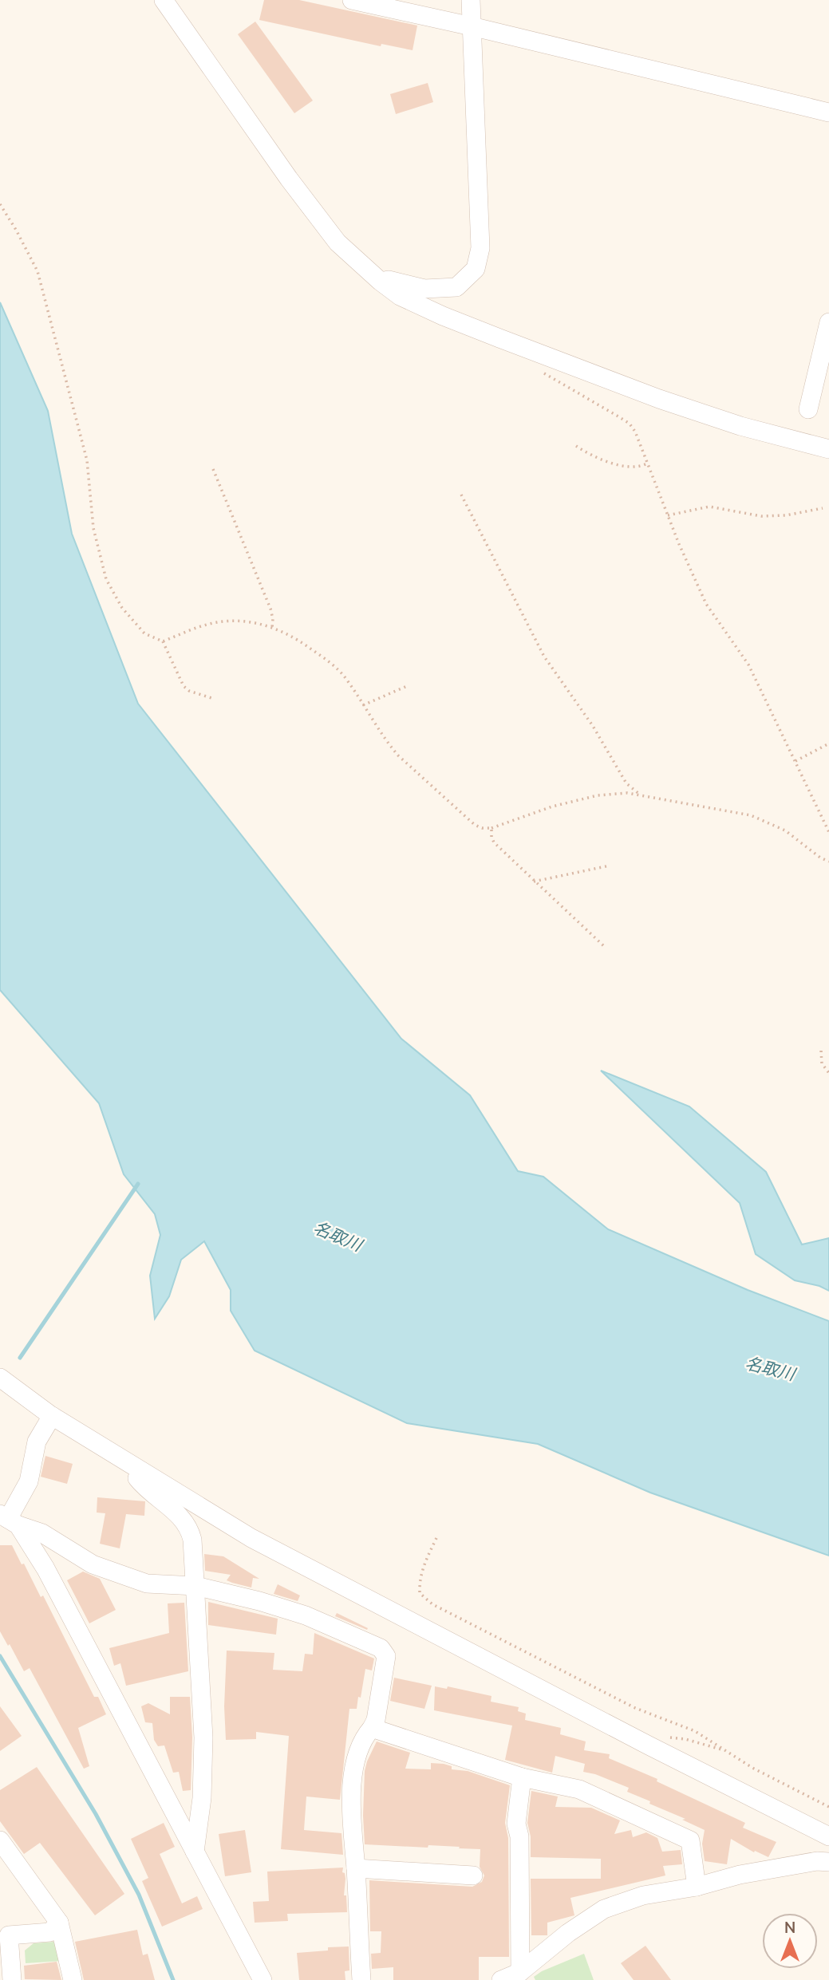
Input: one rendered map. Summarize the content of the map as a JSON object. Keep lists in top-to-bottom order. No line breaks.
{"water":["名取川"],"north":"top"}
